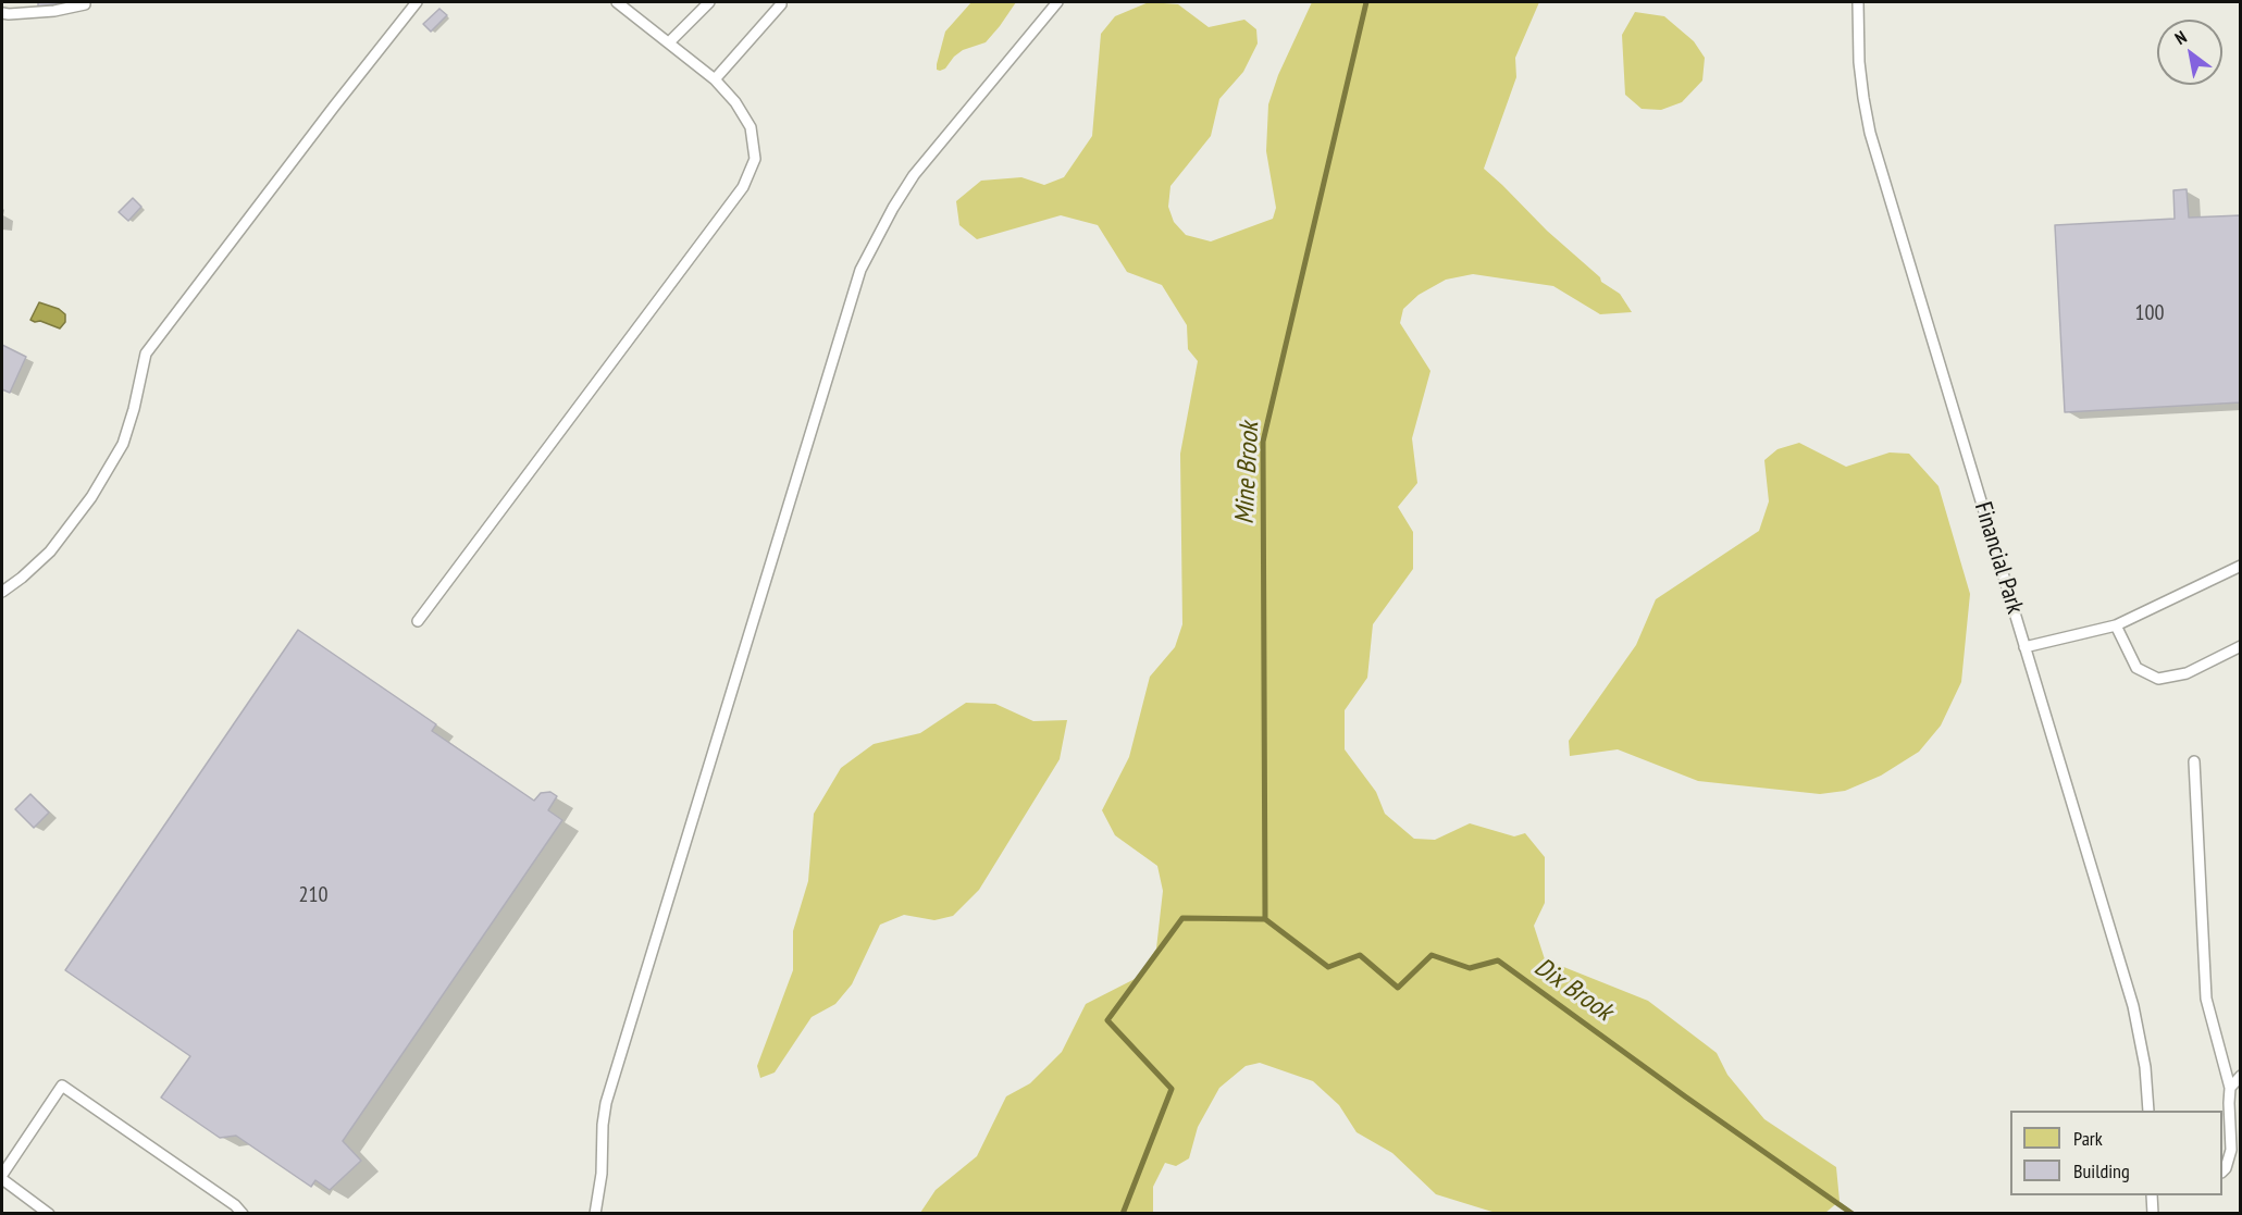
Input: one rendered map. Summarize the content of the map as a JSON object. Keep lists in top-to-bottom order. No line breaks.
{"streets":{"lane":["Financial Park"]},"water":["Mine Brook","Dix Brook"],"house_numbers":["100","210"],"legend":["Park","Building"],"north":"top left"}
